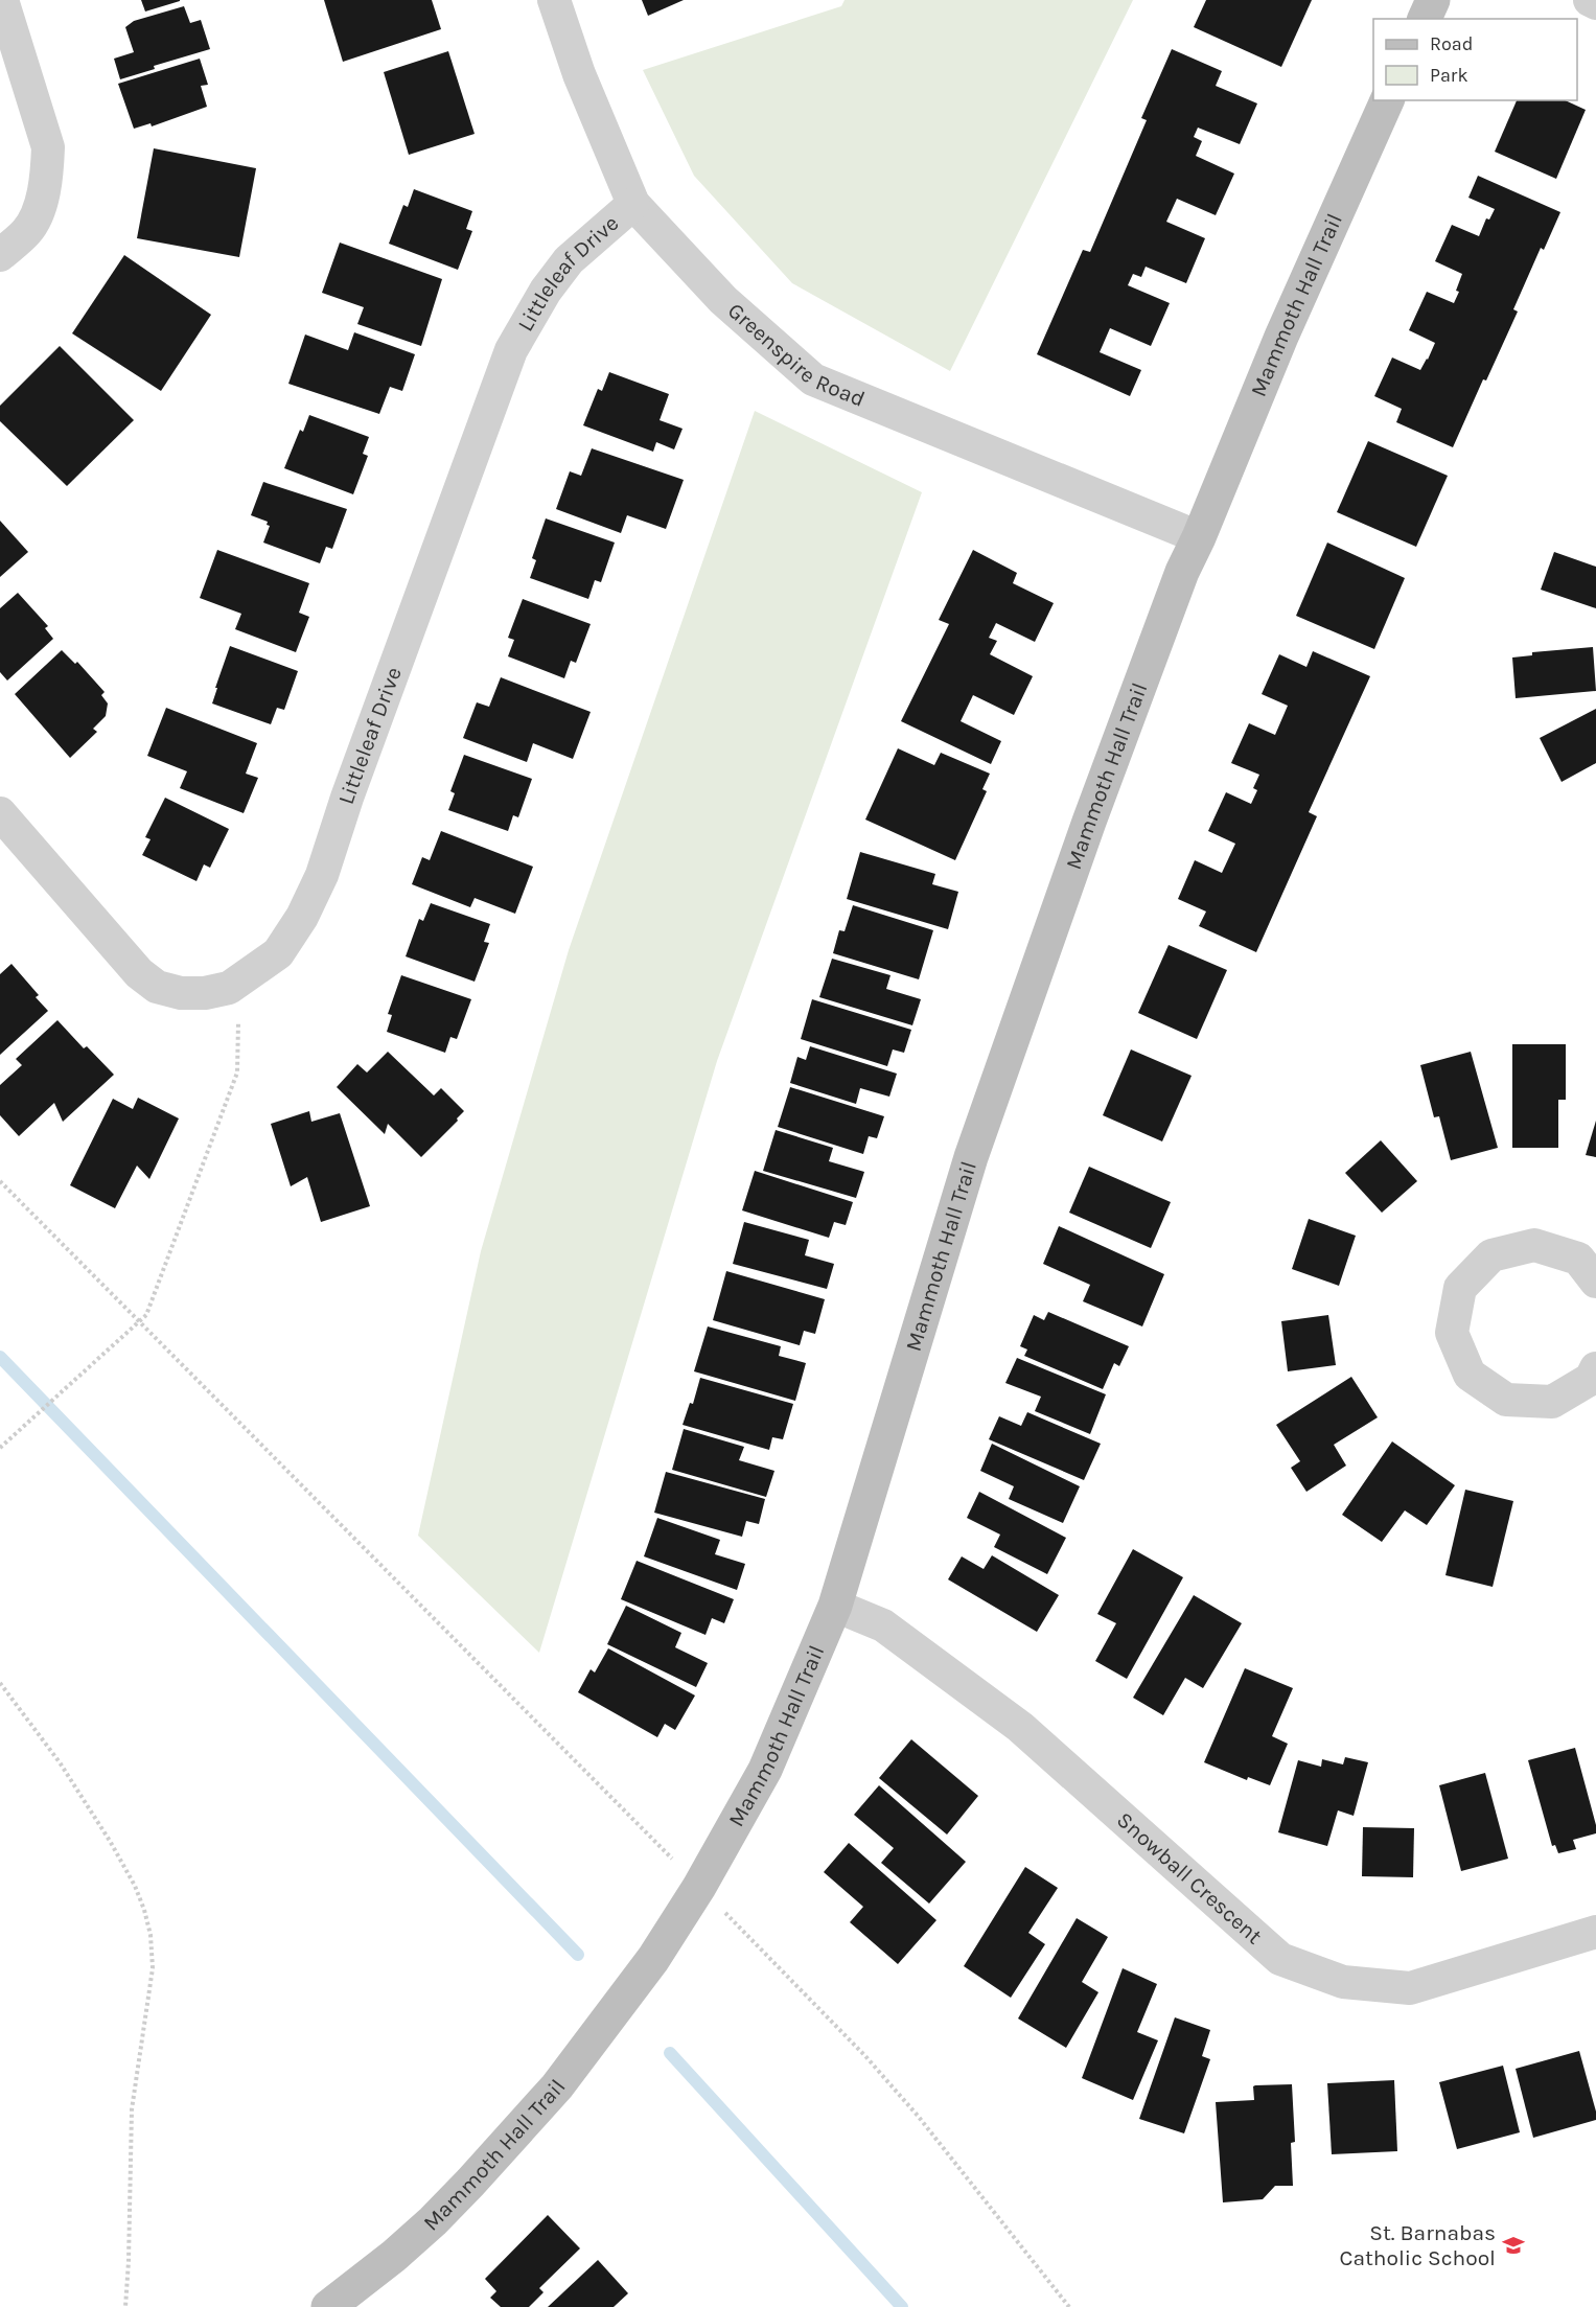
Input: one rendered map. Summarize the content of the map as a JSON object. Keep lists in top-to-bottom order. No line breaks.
{"streets":{"street":["Littleleaf Drive","Mammoth Hall Trail","Greenspire Road","Snowball Crescent"]},"crossings":[["Littleleaf Drive","Greenspire Road"],["Mammoth Hall Trail","Greenspire Road"],["Mammoth Hall Trail","Snowball Crescent"]],"places":{"school or university":["St. Barnabas Catholic School"]},"legend":["Road","Park"]}
